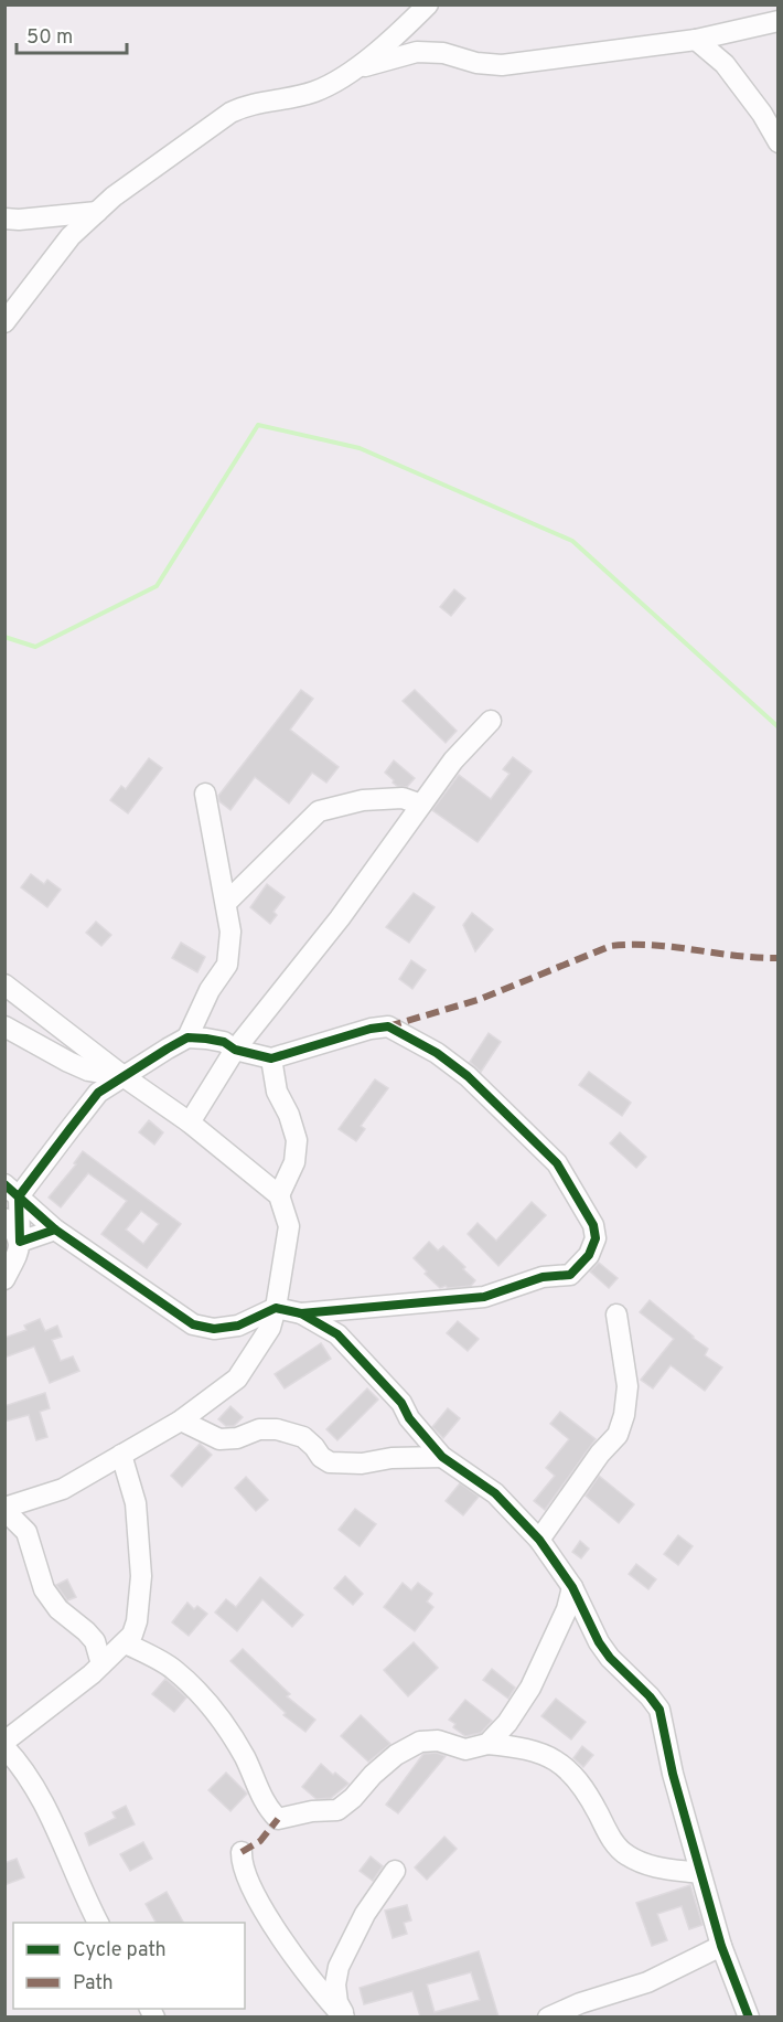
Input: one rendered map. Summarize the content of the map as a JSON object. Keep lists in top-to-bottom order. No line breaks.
{"legend":["Cycle path","Path"],"scale_bar":"50 m"}
